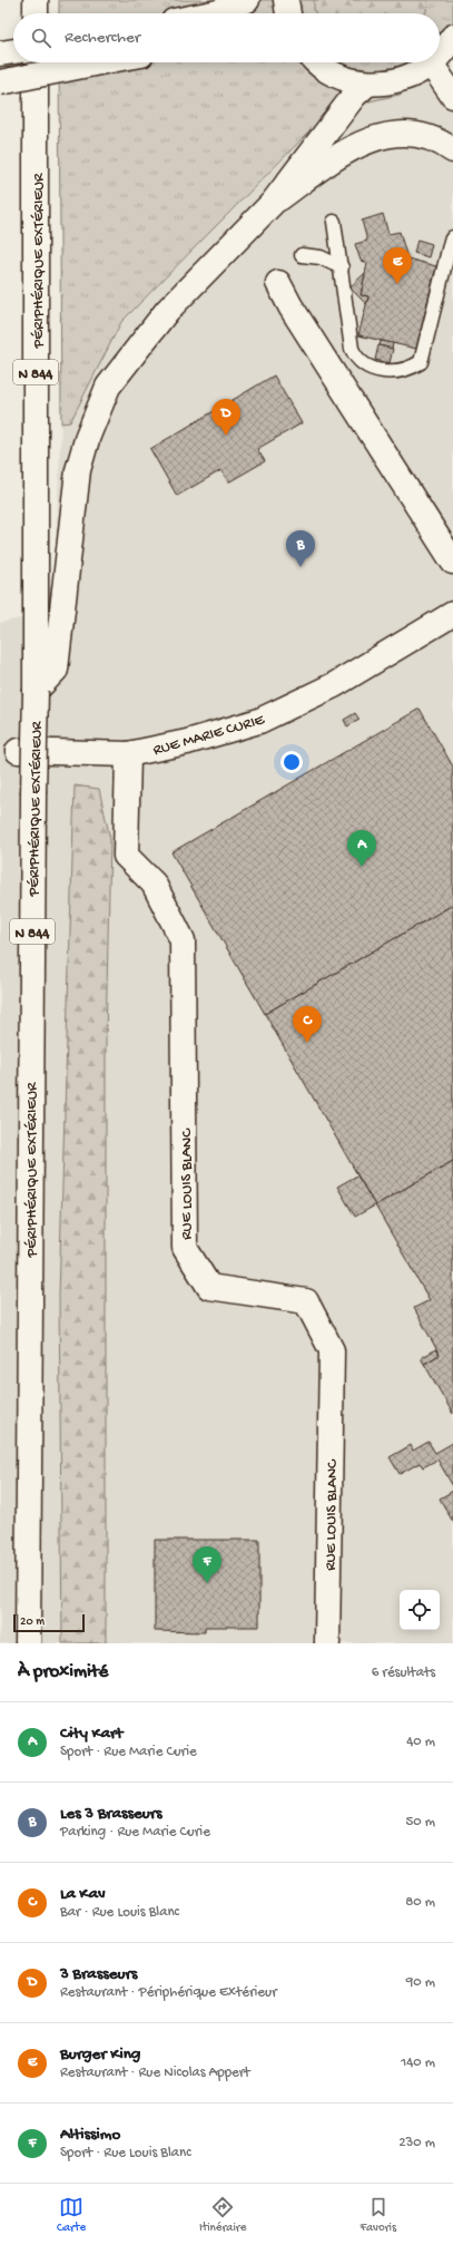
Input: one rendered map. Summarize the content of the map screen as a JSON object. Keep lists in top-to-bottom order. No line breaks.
{"streets":{"main road":["PÉRIPHÉRIQUE EXTÉRIEUR","N 844","RUE MARIE CURIE","RUE LOUIS BLANC"]},"crossings":[["RUE MARIE CURIE","RUE LOUIS BLANC"]],"scale_bar":"20 m","page":{"search":"Rechercher","pins":["E","D","B","A","C","F"],"scale":"20 m","heading":["À proximité","6 résultats"],"list":[{"mark":"A","name":"City Kart","note":"Sport · Rue Marie Curie","value":"40 m"},{"mark":"B","name":"Les 3 Brasseurs","note":"Parking · Rue Marie Curie","value":"50 m"},{"mark":"C","name":"La Kav","note":"Bar · Rue Louis Blanc","value":"80 m"},{"mark":"D","name":"3 Brasseurs","note":"Restaurant · Périphérique Extérieur","value":"90 m"},{"mark":"E","name":"Burger King","note":"Restaurant · Rue Nicolas Appert","value":"140 m"},{"mark":"F","name":"Altissimo","note":"Sport · Rue Louis Blanc","value":"230 m"}],"nav":["Carte","Itinéraire","Favoris"]}}
